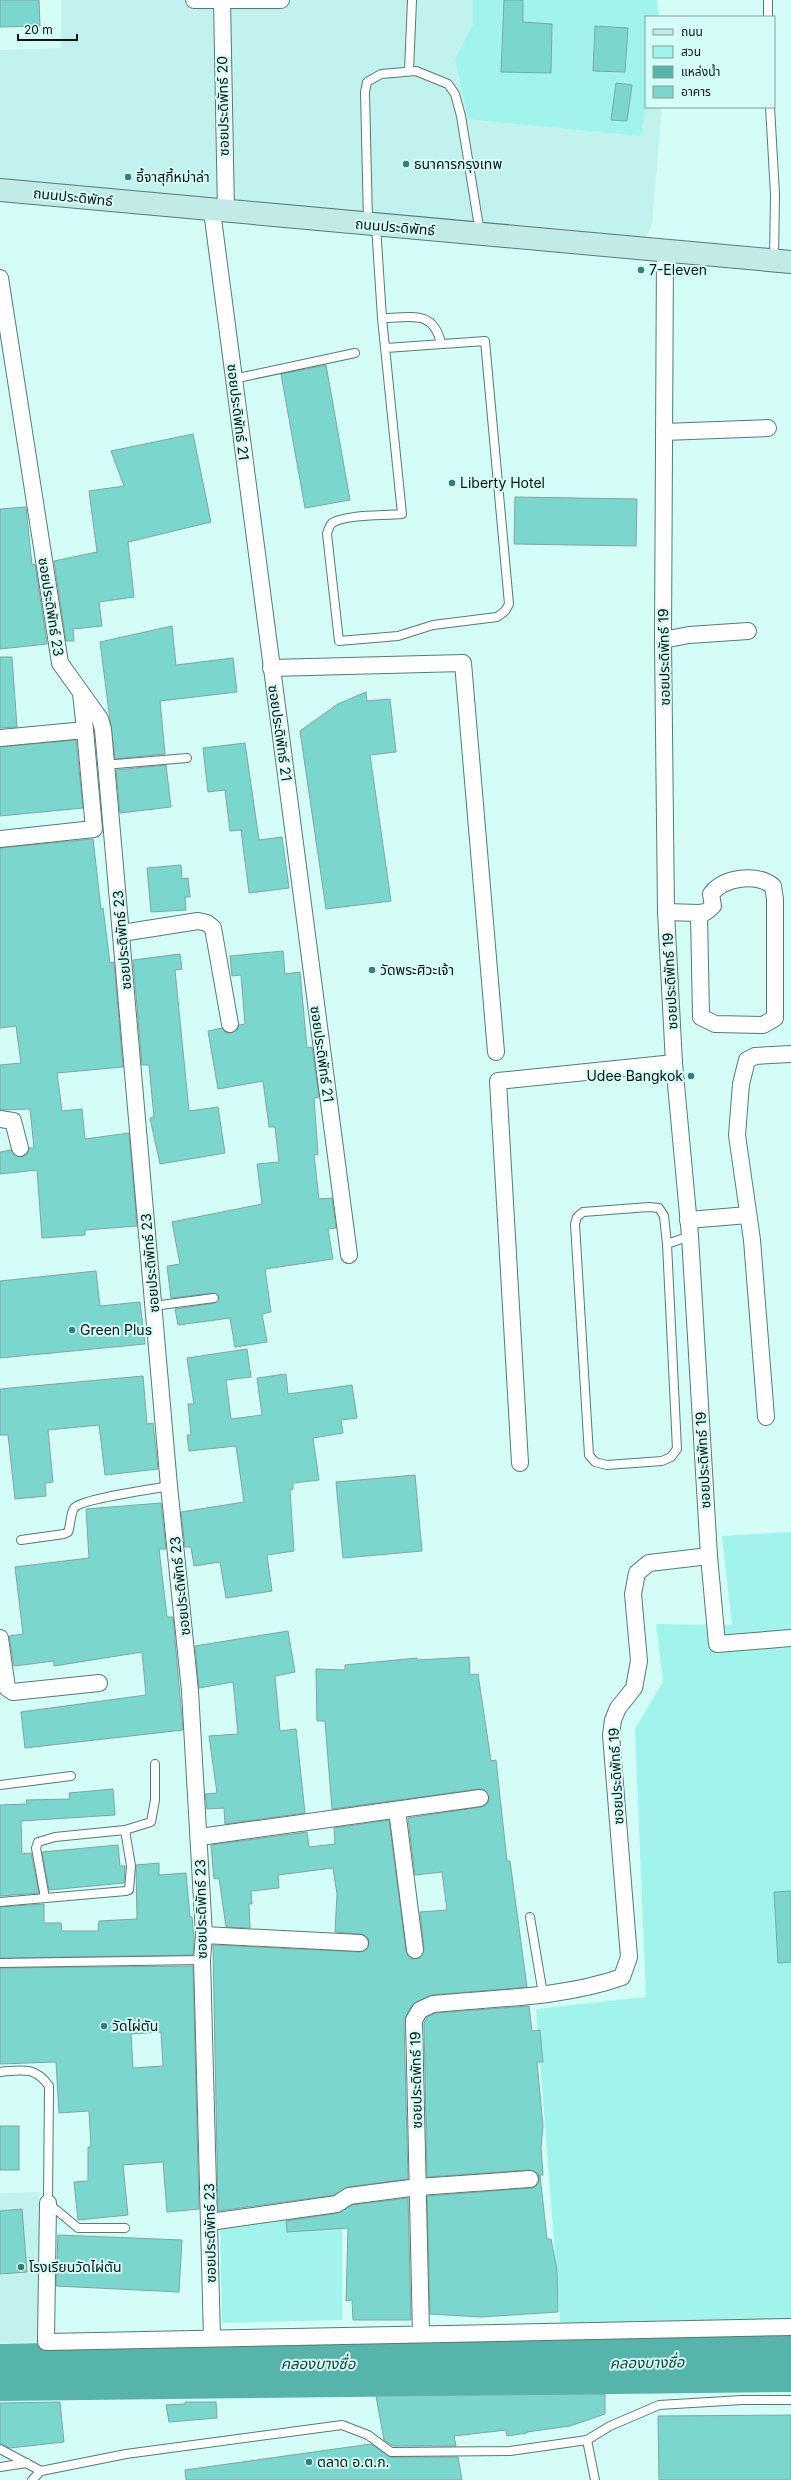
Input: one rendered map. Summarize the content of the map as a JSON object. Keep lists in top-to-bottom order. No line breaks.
{"streets":{"main road":["ถนนประดิพัทธ์"],"street":["ซอยประดิพัทธ์ 20","ซอยประดิพัทธ์ 21","ซอยประดิพัทธ์ 23","ซอยประดิพัทธ์ 19"]},"crossings":[["ซอยประดิพัทธ์ 20","ถนนประดิพัทธ์"],["ซอยประดิพัทธ์ 20","ซอยประดิพัทธ์ 21"],["ถนนประดิพัทธ์","ซอยประดิพัทธ์ 21"],["ถนนประดิพัทธ์","ซอยประดิพัทธ์ 19"]],"water":["คลองบางซื่อ"],"places":["ธนาคารกรุงเทพ","อี้จาสุกี้หม่าล่า","7-Eleven","Liberty Hotel","วัดพระศิวะเจ้า","Udee Bangkok","Green Plus","วัดไผ่ตัน","โรงเรียนวัดไผ่ตัน","ตลาด อ.ต.ก."],"legend":["ถนน","สวน","แหล่งน้ำ","อาคาร"],"scale_bar":"20 m"}
